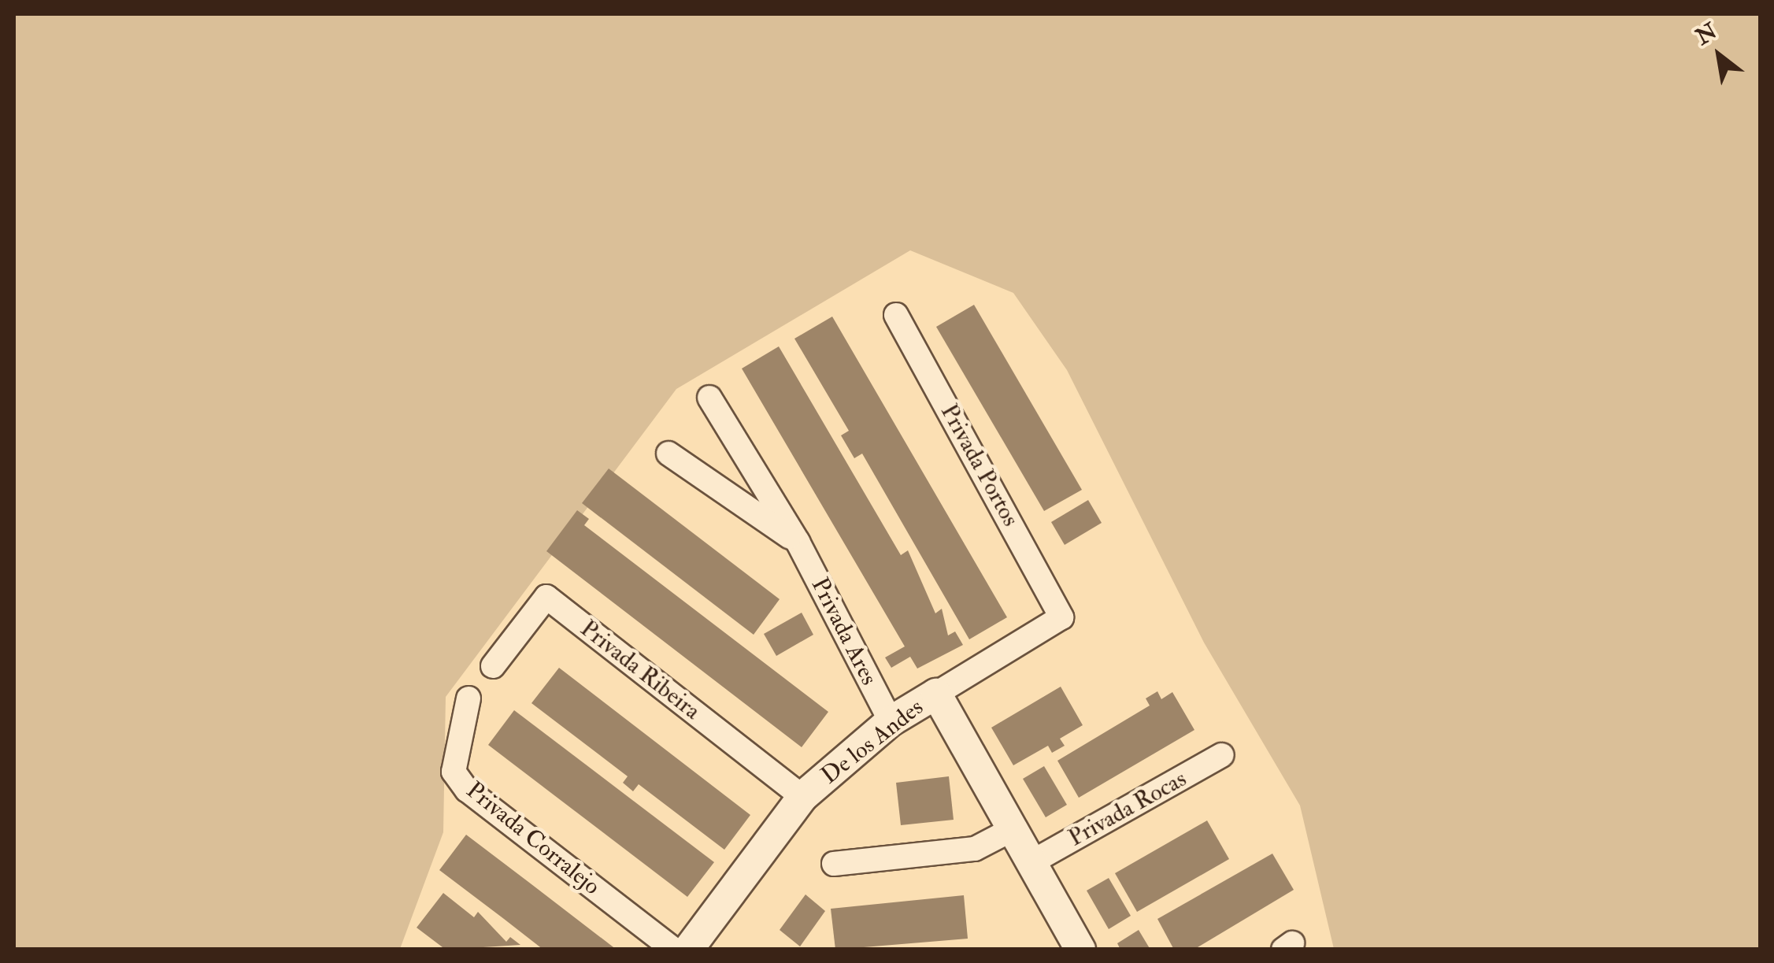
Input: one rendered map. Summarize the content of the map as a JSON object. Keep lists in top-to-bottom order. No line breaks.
{"streets":{"street":["Privada Portos","Privada Ares","Privada Ribeira","De los Andes","Privada Rocas","Privada Corralejo"]},"crossings":[["Privada Portos","De los Andes"],["Privada Ares","De los Andes"],["Privada Ribeira","De los Andes"],["De los Andes","Privada Rocas"]],"north":"top left"}
